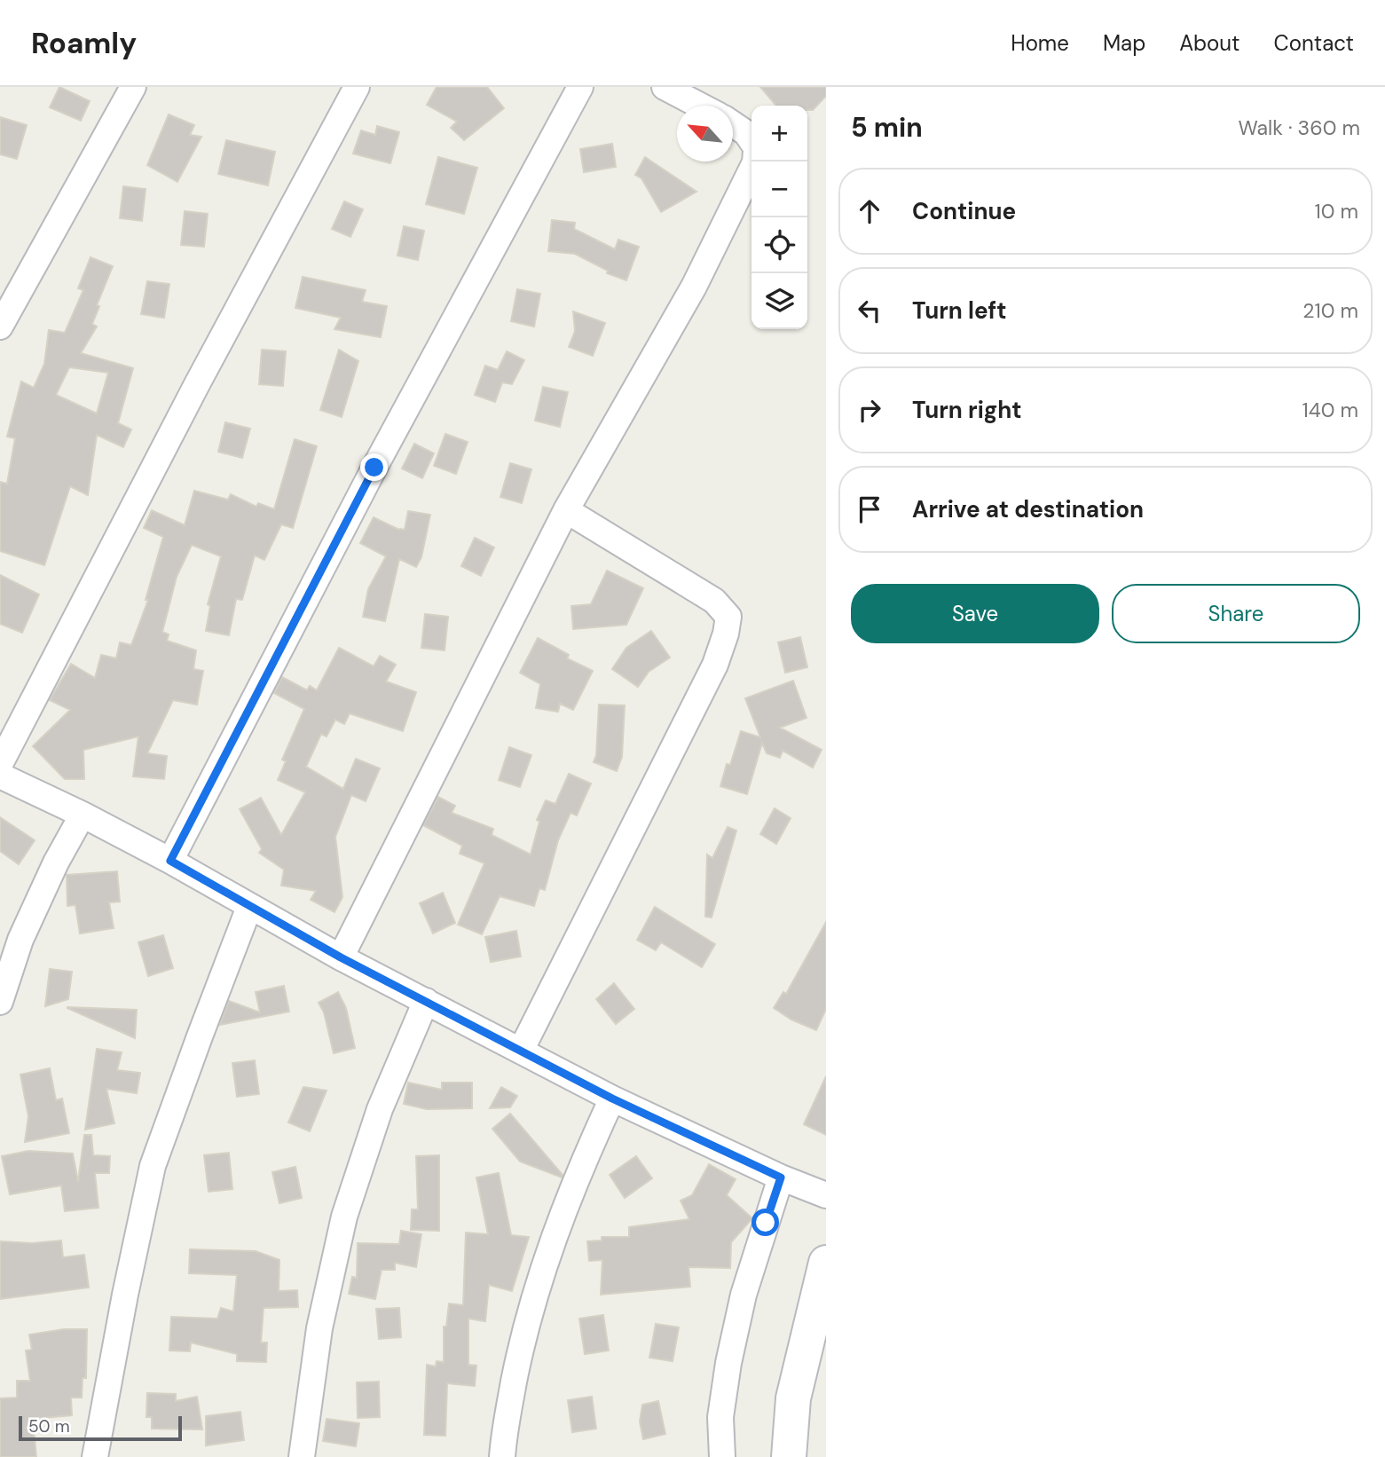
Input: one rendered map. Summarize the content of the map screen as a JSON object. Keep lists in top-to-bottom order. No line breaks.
{"scale_bar":"50 m","north":"top left","page":{"header":"Roamly","nav":["Home","Map","About","Contact"],"heading":["5 min","Walk · 360 m"],"map_buttons":["+","−"],"list":[["Continue","10 m"],["Turn left","210 m"],["Turn right","140 m"],"Arrive at destination"],"buttons":["Save","Share"],"scale":"50 m"}}
